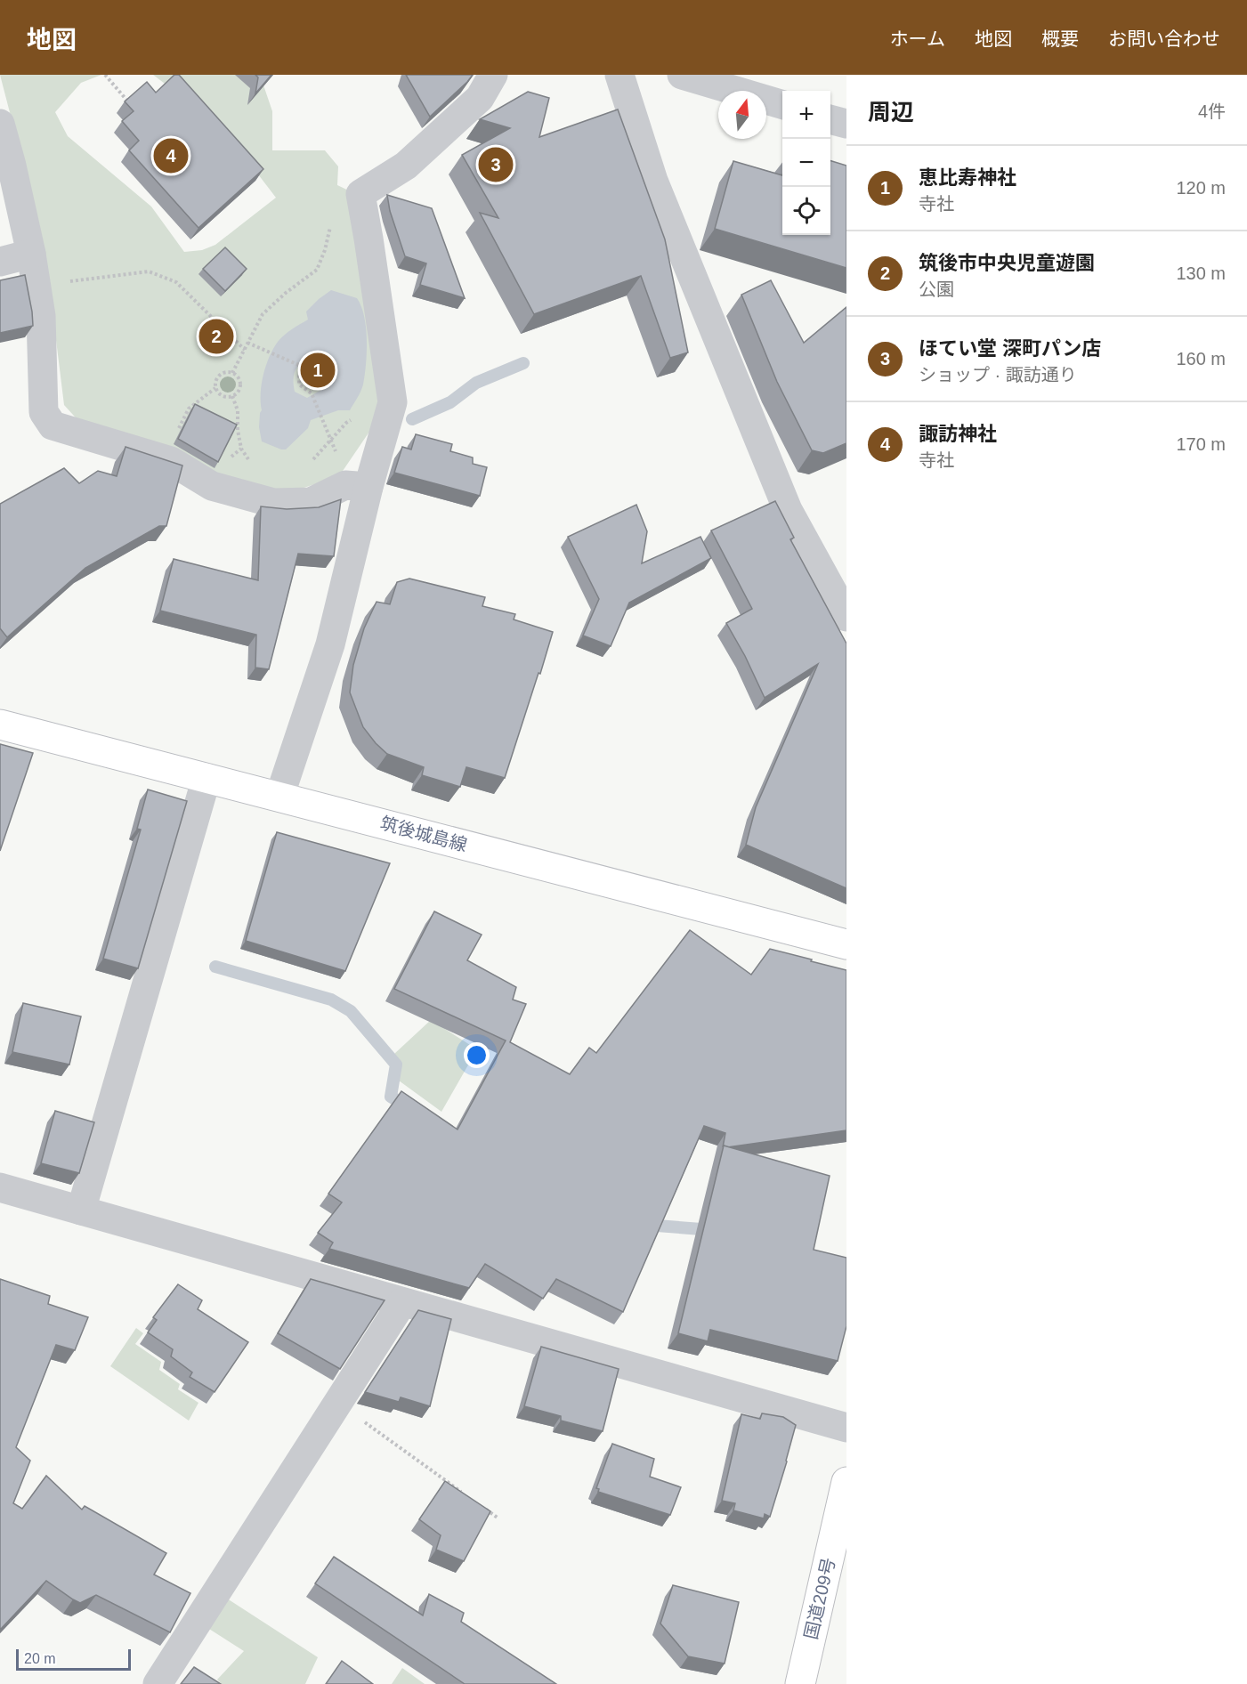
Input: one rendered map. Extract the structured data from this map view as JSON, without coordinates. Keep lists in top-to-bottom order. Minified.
{"streets":{"main road":["筑後城島線","国道209号"]},"scale_bar":"20 m","north":"top","page":{"header":"地図","nav":["ホーム","地図","概要","お問い合わせ"],"heading":["周辺","4件"],"map_buttons":["+","−"],"pins":["4","3","2","1"],"list":[{"mark":"1","name":"恵比寿神社","note":"寺社","value":"120 m"},{"mark":"2","name":"筑後市中央児童遊園","note":"公園","value":"130 m"},{"mark":"3","name":"ほてい堂 深町パン店","note":"ショップ · 諏訪通り","value":"160 m"},{"mark":"4","name":"諏訪神社","note":"寺社","value":"170 m"}],"scale":"20 m"}}
